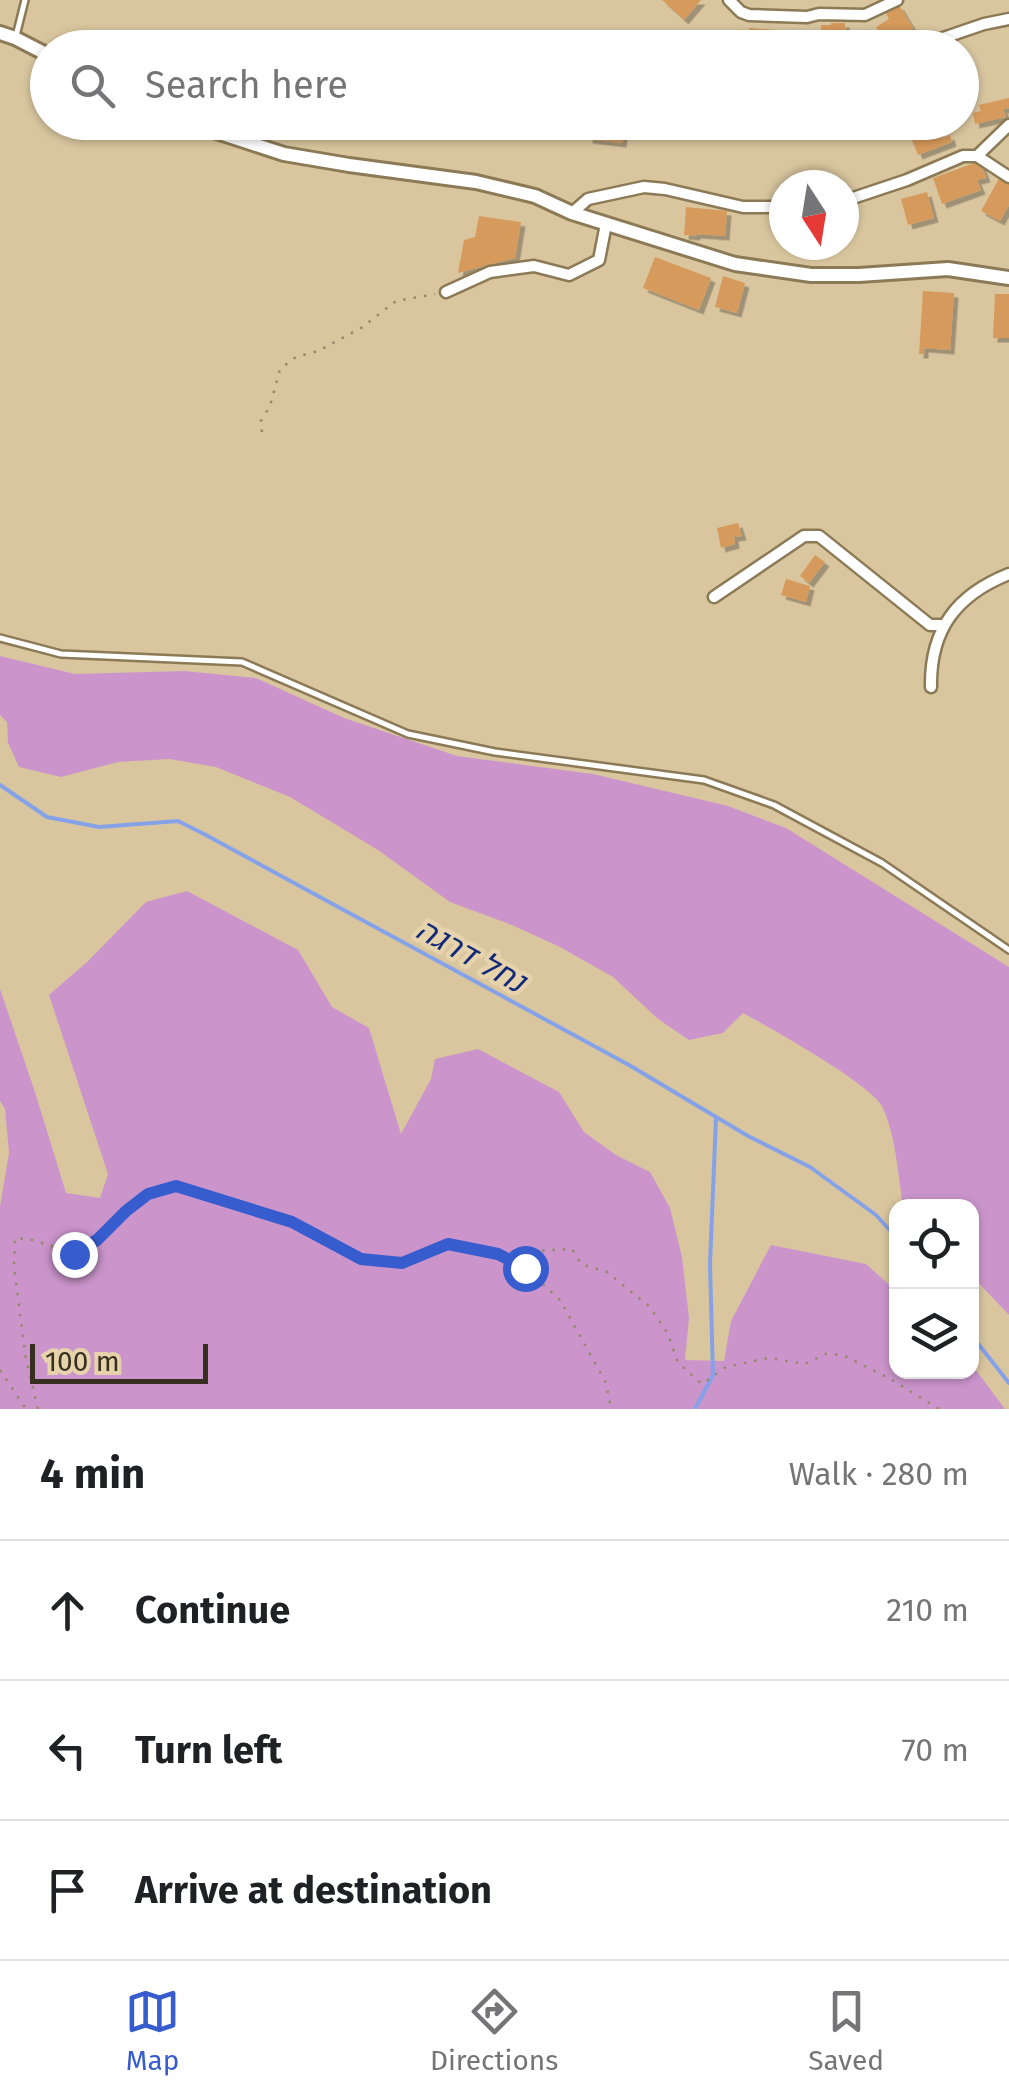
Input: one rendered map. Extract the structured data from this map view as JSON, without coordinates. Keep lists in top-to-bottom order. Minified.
{"water":["נחל דרגה"],"scale_bar":"100 m","north":"bottom","page":{"search":"Search here","scale":"100 m","heading":["4 min","Walk · 280 m"],"list":[["Continue","210 m"],["Turn left","70 m"],"Arrive at destination"],"nav":["Map","Directions","Saved"]}}
